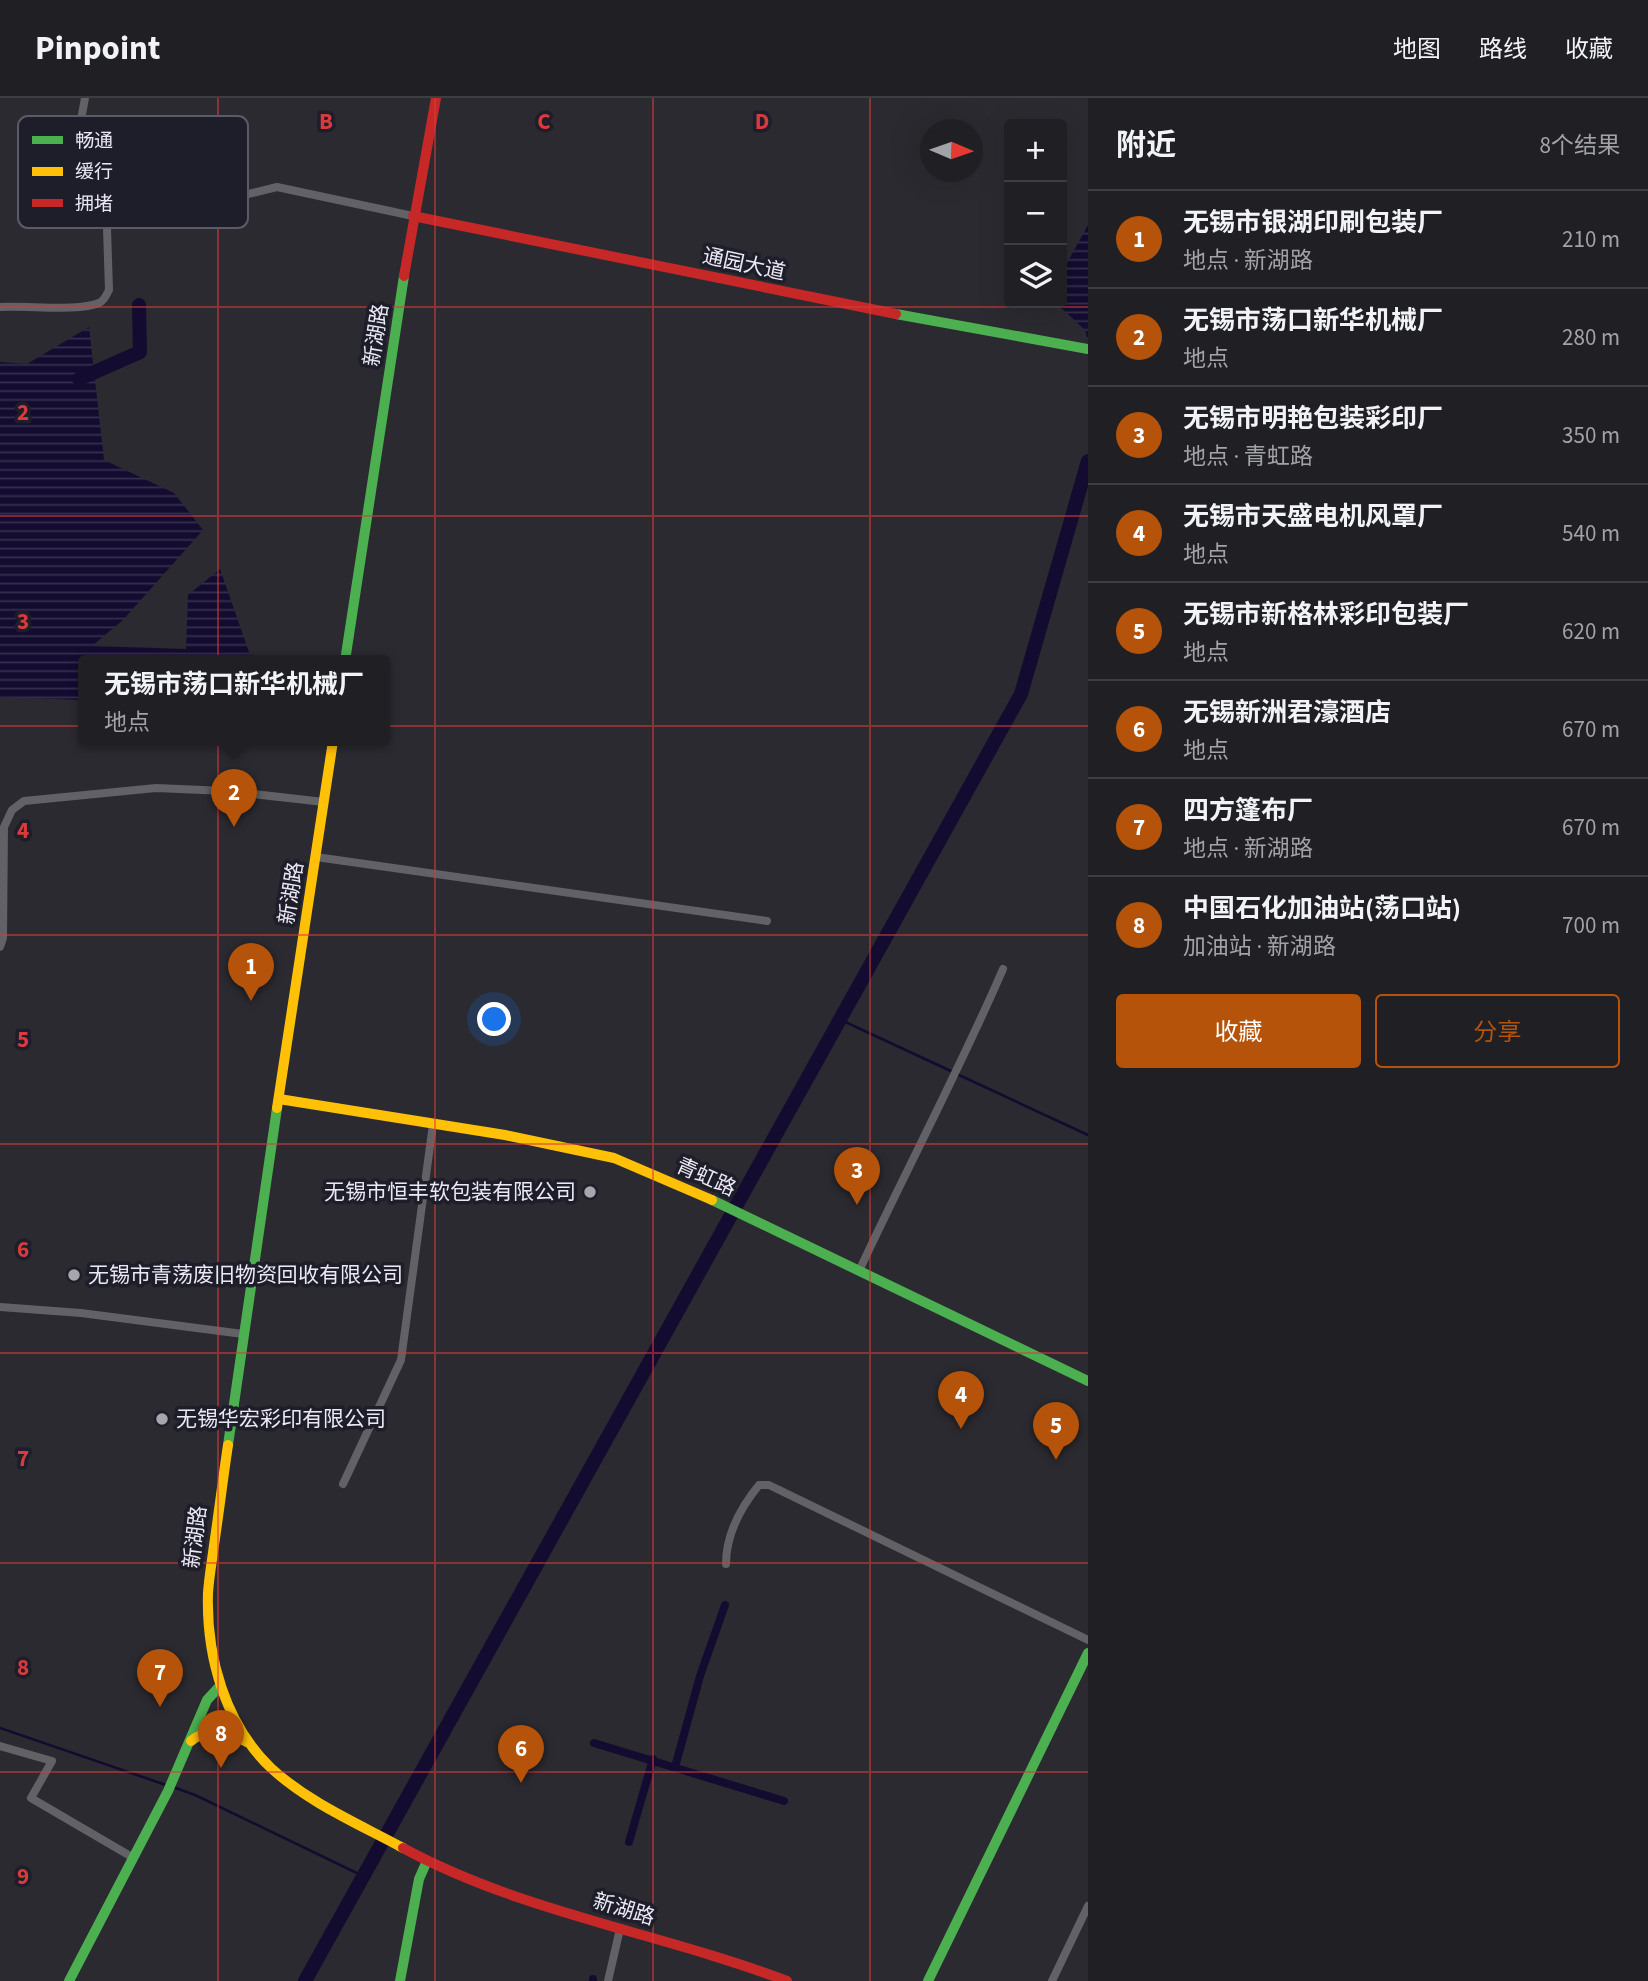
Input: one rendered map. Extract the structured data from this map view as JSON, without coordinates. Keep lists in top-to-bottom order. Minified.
{"streets":{"street":["通园大道","新湖路","青虹路"]},"crossings":[["通园大道","新湖路"],["新湖路","青虹路"]],"places":["无锡市恒丰软包装有限公司","无锡市青荡废旧物资回收有限公司","无锡华宏彩印有限公司"],"legend":["畅通","缓行","拥堵"],"north":"right","page":{"header":"Pinpoint","nav":["地图","路线","收藏"],"heading":["附近","8个结果"],"map_buttons":["+","−"],"list":[{"mark":"1","name":"无锡市银湖印刷包装厂","note":"地点 · 新湖路","value":"210 m"},{"mark":"2","name":"无锡市荡口新华机械厂","note":"地点","value":"280 m"},{"mark":"3","name":"无锡市明艳包装彩印厂","note":"地点 · 青虹路","value":"350 m"},{"mark":"4","name":"无锡市天盛电机风罩厂","note":"地点","value":"540 m"},{"mark":"5","name":"无锡市新格林彩印包装厂","note":"地点","value":"620 m"},{"mark":"6","name":"无锡新洲君濠酒店","note":"地点","value":"670 m"},{"mark":"7","name":"四方篷布厂","note":"地点 · 新湖路","value":"670 m"},{"mark":"8","name":"中国石化加油站(荡口站)","note":"加油站 · 新湖路","value":"700 m"}],"popup":["无锡市荡口新华机械厂","地点"],"pins":["2","1","3","4","5","7","8","6"],"buttons":["收藏","分享"]},"grid":{"columns":["B","C","D"],"rows":["2","3","4","5","6","7","8","9"]}}
